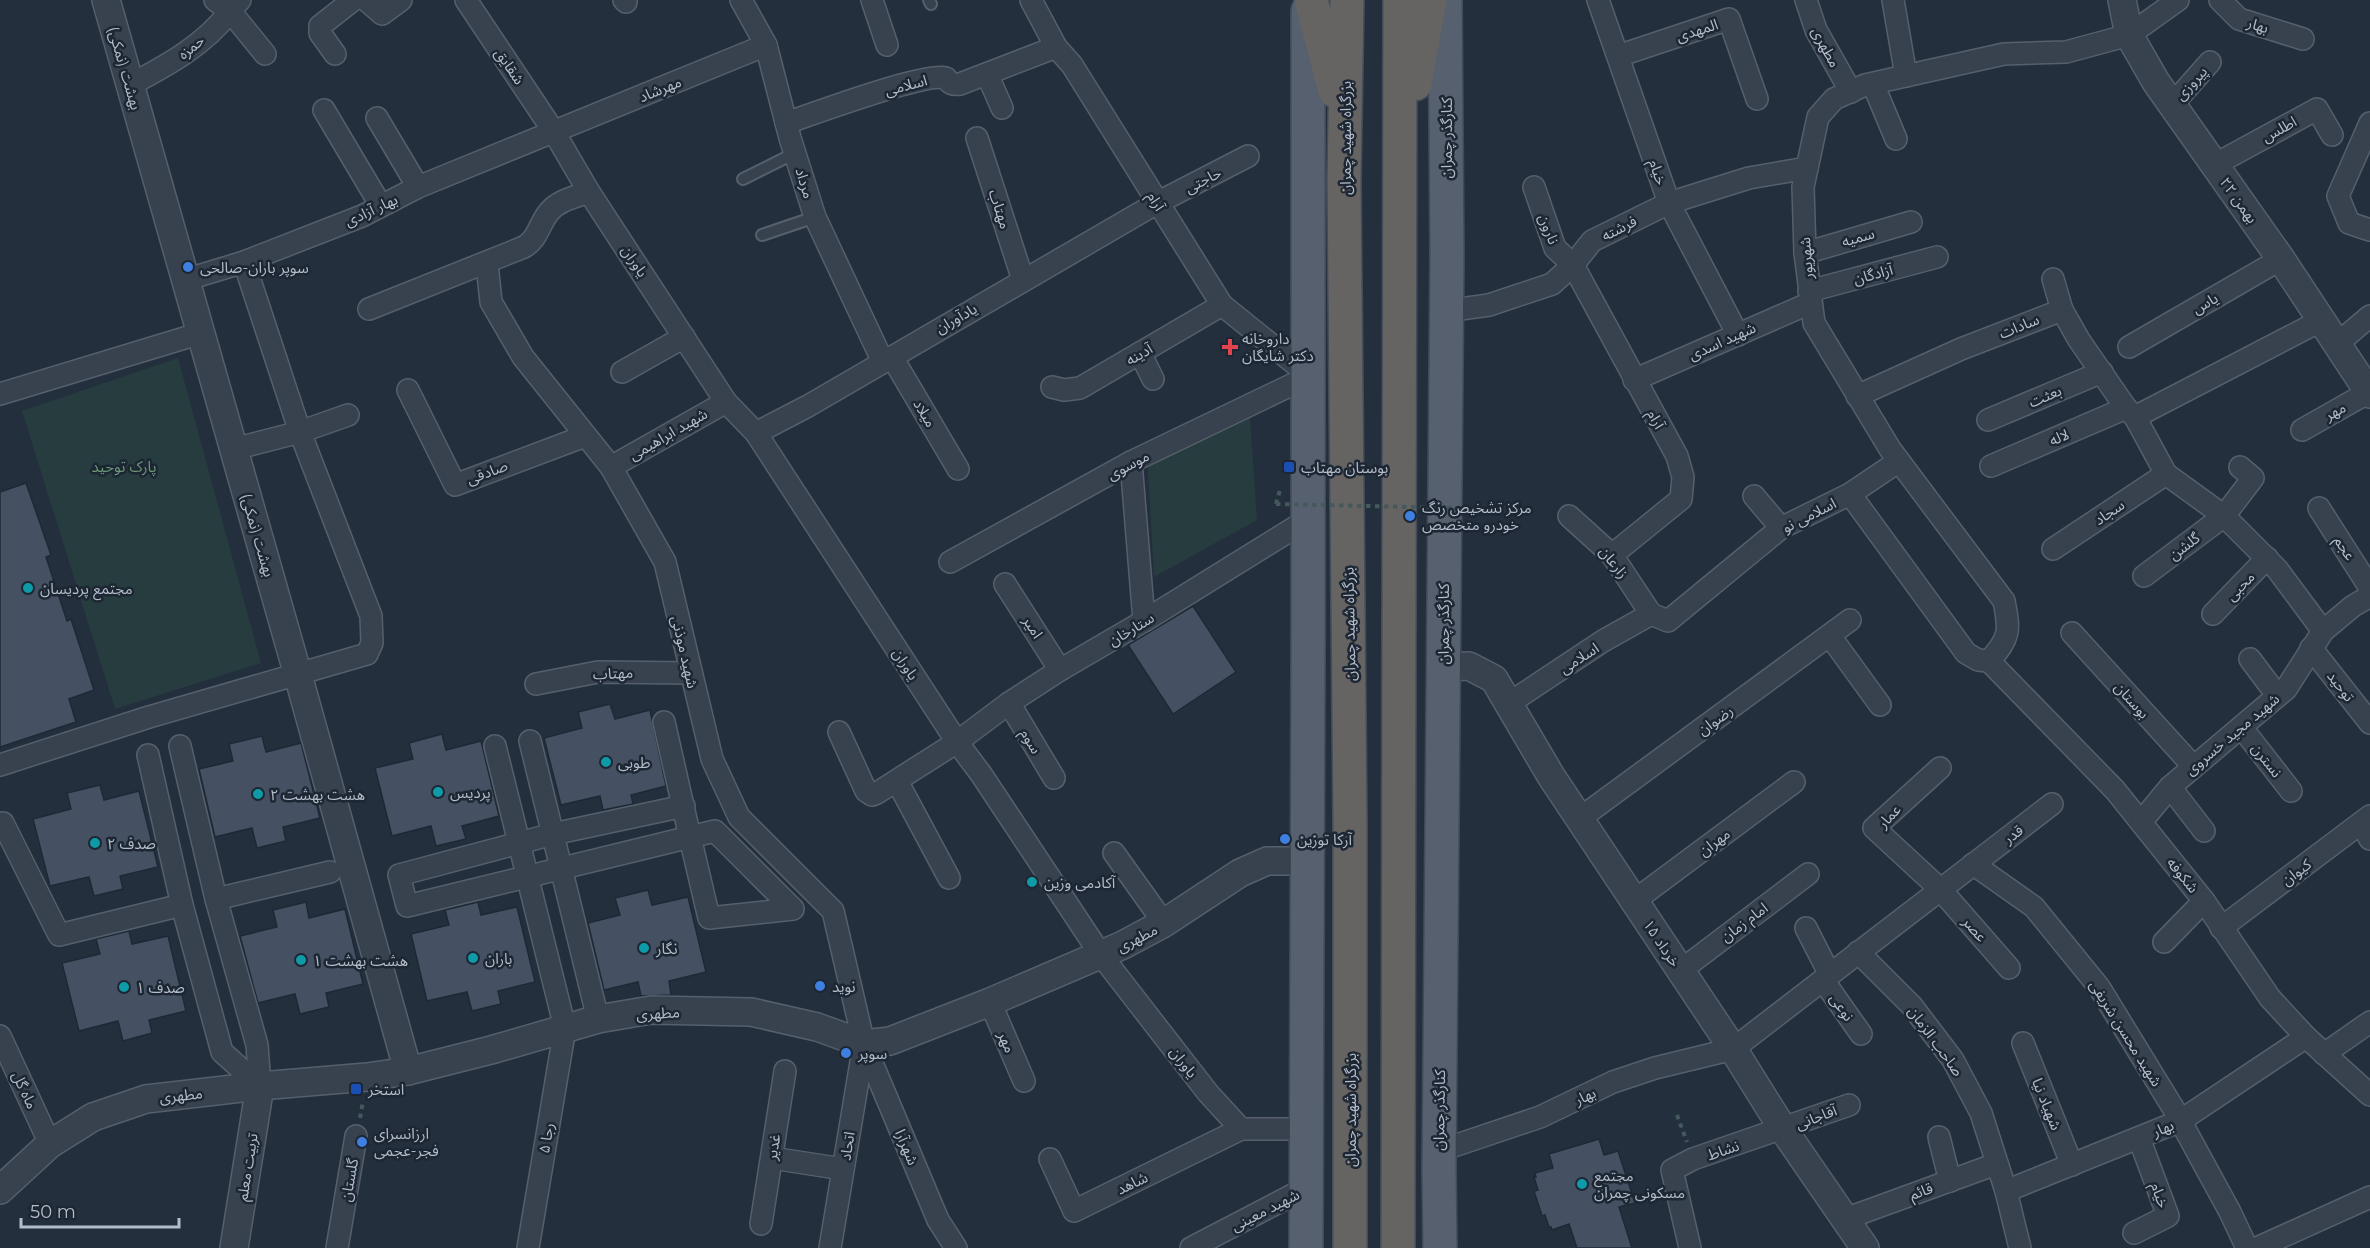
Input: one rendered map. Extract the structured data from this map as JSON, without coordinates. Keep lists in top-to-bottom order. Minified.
{"streets":{"highway":["بزرگراه شهید چمران"],"main road":["کنارگذر چمران"],"street":["بهار","المهدی","حمزه","مطهری","شقایق","بهشت (نمکی)","پیروزی","اسلامی","مهرشاد","اطلس","خیام","حاجتی","مرداد","۲۲ بهمن","آرام","مهتاب","بهار آزادی","فرشته","نارون","سمیه","شهریور","یاوران","آزادگان","یاس","یادآوران","سادات","شهید اسدی","آدینه","بعثت","مهر","میلاد","شهید ابراهیمی","لاله","موسوی","صادقی","سجاد","اسلامی نو","گلشن","عجم","زارعان","محبی","امیر","ستارخان","شهید موذنی","توحید","بوستان","رضوان","شهید مجید خسروی","سوم","نسترن","عمار","قدر","مهران","کیوان","شکوفه","امام زمان","عصر","۱۵ خرداد","نوعی","شهید محسن شریفی","صاحب الزمان","ماه گل","شهیاد نیا","آقاجانی","رجا ۵","اتحاد","غدیر","شهرآرا","نشاط","تربیت معلم","گلستان","شاهد","قائم","شهید معینی"]},"crossings":[["بهار","کنارگذر چمران"],["بهار","خیام"],["بهار","شکوفه"],["بهار","۱۵ خرداد"],["بهار","شهید محسن شریفی"],["بهار","صاحب الزمان"],["بهار","شهیاد نیا"],["المهدی","خیام"],["حمزه","بهشت (نمکی)"],["مطهری","بهشت (نمکی)"],["مطهری","شهریور"],["مطهری","یاوران"],["مطهری","مهر"],["مطهری","شهید موذنی"],["مطهری","ماه گل"],["مطهری","رجا ۵"],["مطهری","اتحاد"],["مطهری","شهرآرا"],["مطهری","تربیت معلم"],["شقایق","مهرشاد"],["شقایق","بهار آزادی"],["شقایق","یاوران"],["بهشت (نمکی)","بهار آزادی"],["پیروزی","۲۲ بهمن"],["اسلامی","مرداد"],["اسلامی","آرام"],["اسلامی","اسلامی نو"],["اسلامی","زارعان"],["اسلامی","۱۵ خرداد"],["مهرشاد","مرداد"],["مهرشاد","بهار آزادی"],["مهرشاد","یاوران"],["اطلس","۲۲ بهمن"],["کنارگذر چمران","فرشته"],["کنارگذر چمران","۱۵ خرداد"],["خیام","فرشته"],["خیام","شهید اسدی"],["حاجتی","آرام"],["حاجتی","یادآوران"],["مرداد","یادآوران"],["مرداد","میلاد"],["۲۲ بهمن","شهریور"],["۲۲ بهمن","یاس"],["۲۲ بهمن","مهر"],["آرام","فرشته"],["آرام","نارون"],["آرام","یادآوران"],["آرام","شهید اسدی"],["آرام","آدینه"],["آرام","موسوی"],["آرام","زارعان"],["مهتاب","یادآوران"],["مهتاب","شهید موذنی"],["بهار آزادی","یاوران"],["فرشته","نارون"],["فرشته","شهریور"],["سمیه","شهریور"],["شهریور","آزادگان"],["شهریور","سادات"],["شهریور","شهید اسدی"],["شهریور","اسلامی نو"],["شهریور","شکوفه"],["یاوران","یادآوران"],["یاوران","شهید ابراهیمی"],["یاوران","ستارخان"],["یاوران","شاهد"],["آزادگان","شهید اسدی"],["یادآوران","میلاد"],["شهید ابراهیمی","شهید موذنی"],["صادقی","شهید موذنی"],["اسلامی نو","زارعان"],["اسلامی نو","شکوفه"],["امیر","ستارخان"],["ستارخان","سوم"],["شهید موذنی","اتحاد"],["شهید موذنی","شهرآرا"],["توحید","شهید مجید خسروی"],["بوستان","شهید مجید خسروی"],["رضوان","۱۵ خرداد"],["شهید مجید خسروی","نسترن"],["شهید مجید خسروی","شکوفه"],["عمار","عصر"],["قدر","شهید محسن شریفی"],["مهران","۱۵ خرداد"],["کیوان","شکوفه"],["امام زمان","۱۵ خرداد"],["۱۵ خرداد","آقاجانی"],["۱۵ خرداد","نشاط"],["۱۵ خرداد","قائم"],["صاحب الزمان","قائم"],["آقاجانی","نشاط"],["اتحاد","شهرآرا"]],"parks":["پارک توحید"],"places":{"other":["سوپر باران-صالحی","مرکز تشخیص رنگ خودرو متخصص","مجتمع پردیسان","طوبی","پردیس","هشت بهشت ۲","آرکا توزین","صدف ۲","آکادمی وزین","نگار","باران","هشت بهشت ۱","نوید","صدف ۱","سوپر","ارزانسرای فجر-عجمی","مجتمع مسکونی چمران"],"health":["داروخانه دکتر شایگان"],"transit":["بوستان مهتاب","استخر"]},"scale_bar":"50 m"}
